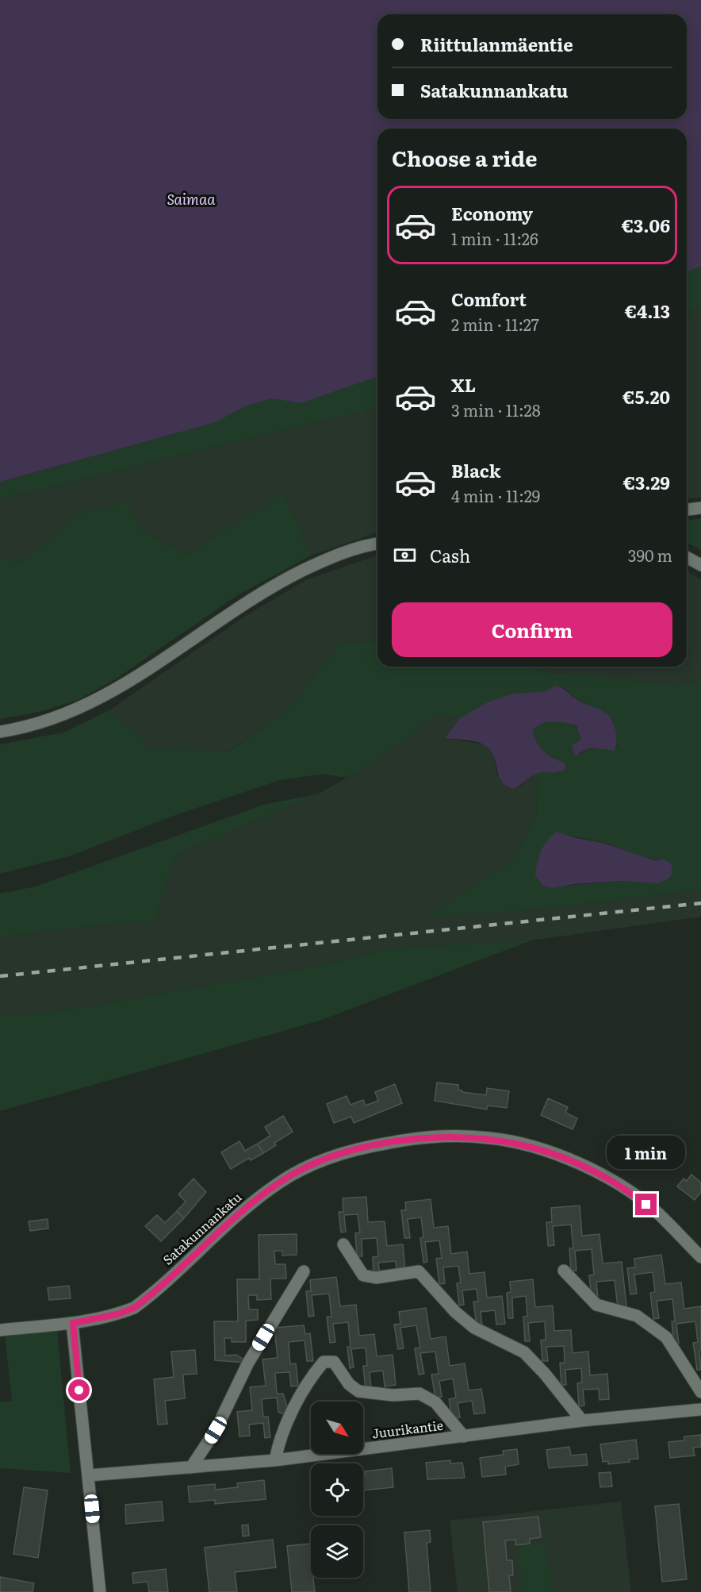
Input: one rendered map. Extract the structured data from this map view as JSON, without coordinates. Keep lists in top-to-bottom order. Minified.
{"streets":{"street":["Satakunnankatu","Juurikantie"]},"water":["Saimaa"],"north":"bottom right","page":{"banner":["Riittulanmäentie","Satakunnankatu"],"heading":"Choose a ride","list":[{"name":"Economy","note":"1 min · 11:26","value":"€3.06"},{"name":"Comfort","note":"2 min · 11:27","value":"€4.13"},{"name":"XL","note":"3 min · 11:28","value":"€5.20"},{"name":"Black","note":"4 min · 11:29","value":"€3.29"}],"pay":["Cash","390 m"],"buttons":"Confirm","bubble":"1 min"}}
